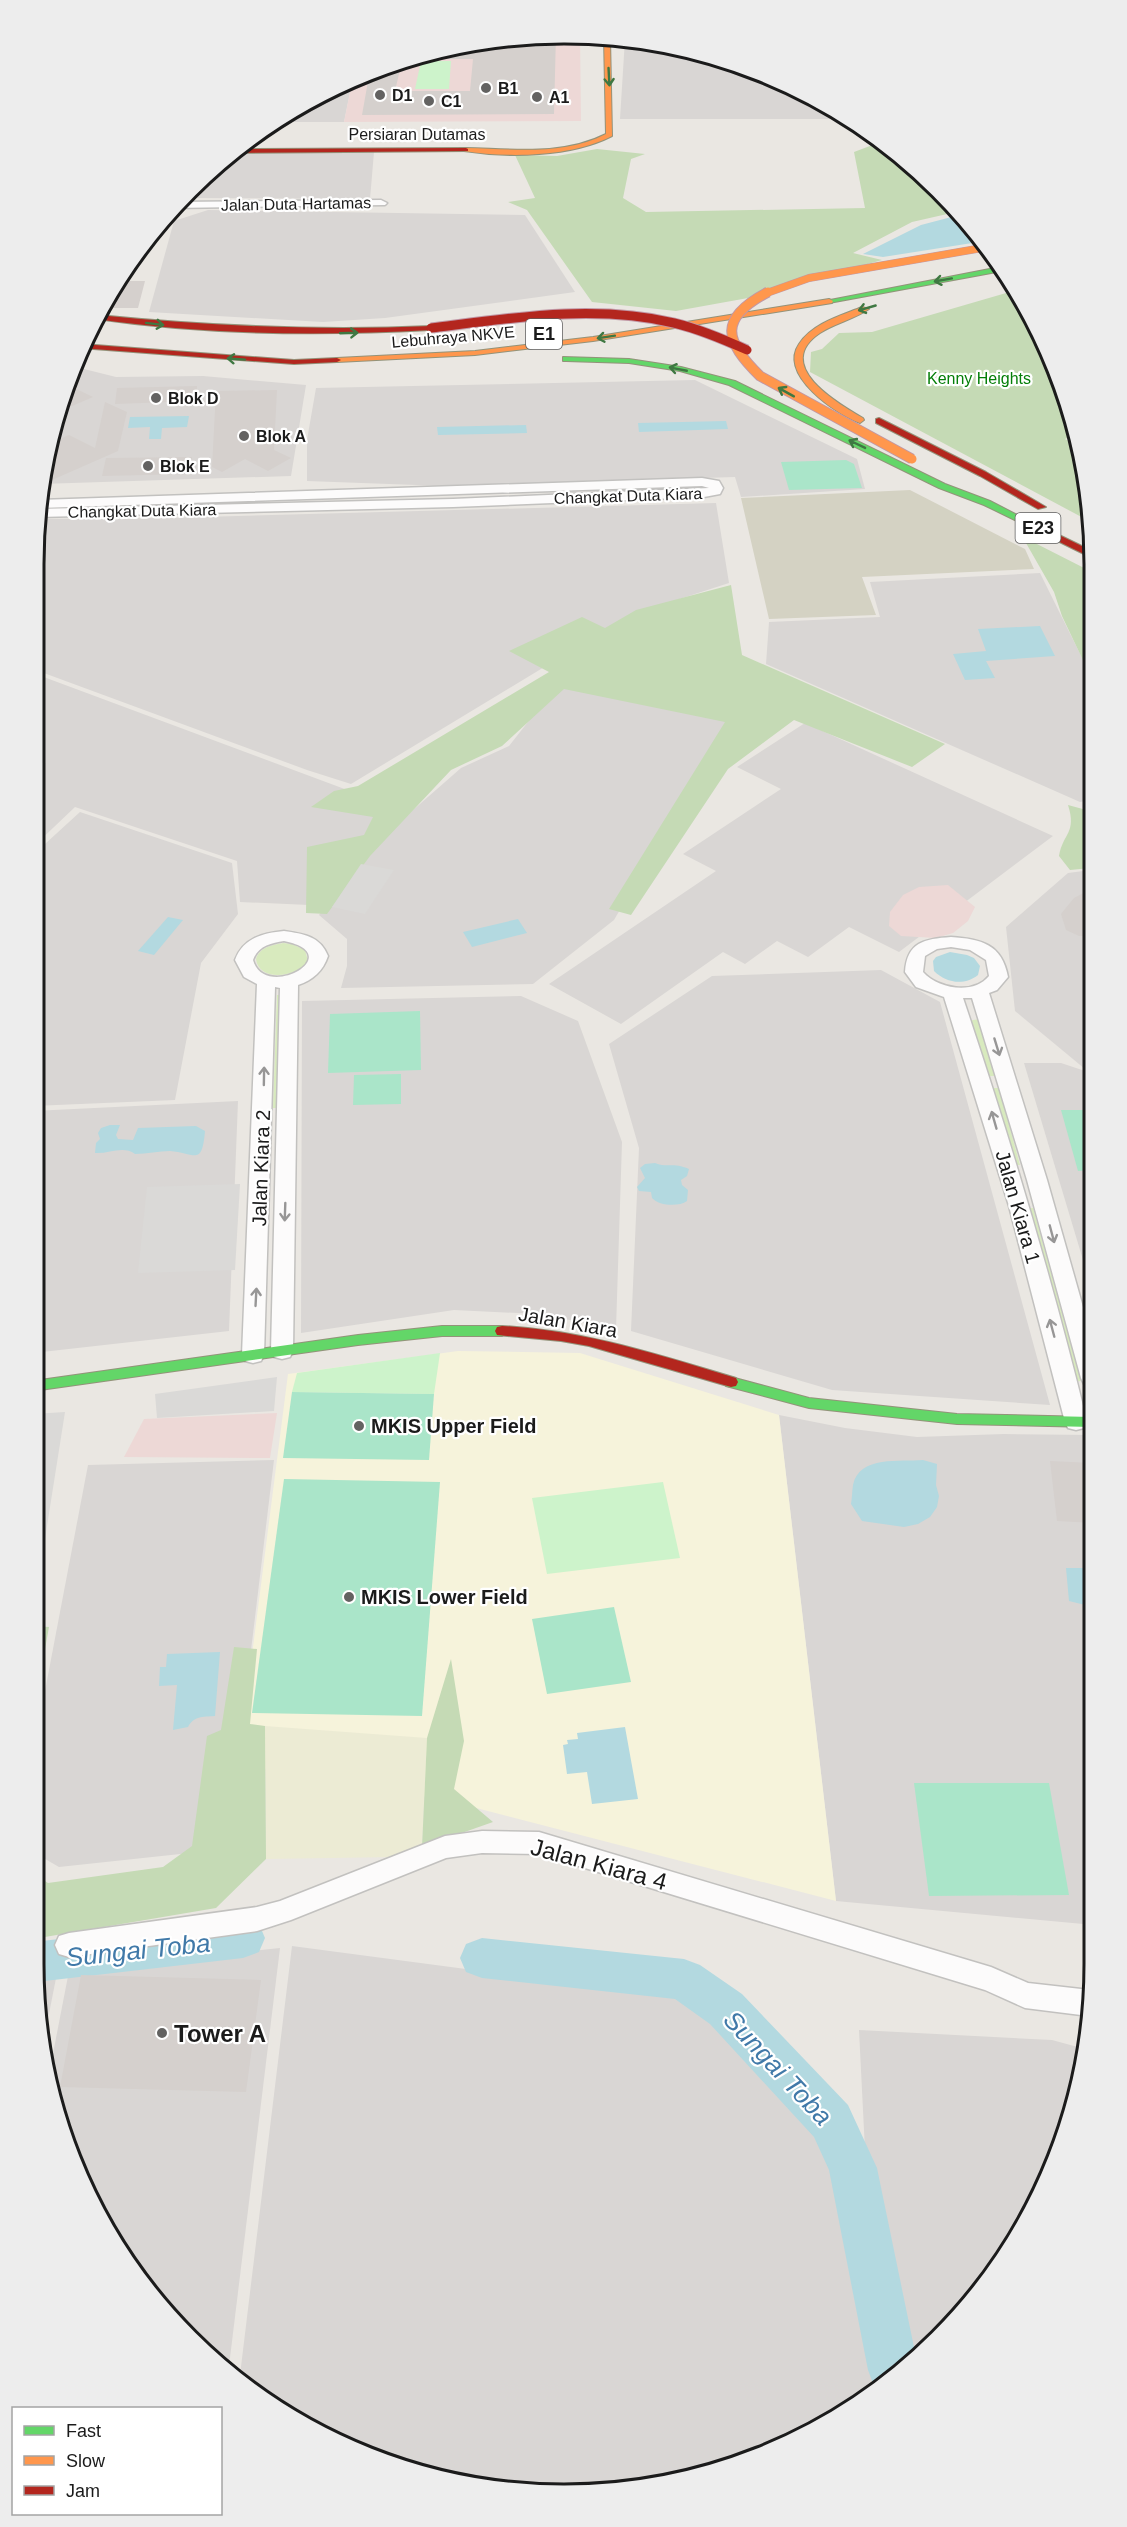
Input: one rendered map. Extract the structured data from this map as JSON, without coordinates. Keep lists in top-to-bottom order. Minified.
{"streets":{"main road":["Persiaran Dutamas","E1","Lebuhraya NKVE","E23","Jalan Kiara"],"street":["Jalan Duta Hartamas","Changkat Duta Kiara","Jalan Kiara 2","Jalan Kiara 1","Jalan Kiara 4"]},"crossings":[["Jalan Kiara 2","Jalan Kiara"],["Jalan Kiara 1","Jalan Kiara"]],"water":["Sungai Toba"],"parks":["Kenny Heights"],"places":["B1","D1","A1","C1","Blok D","Blok A","Blok E","MKIS Upper Field","MKIS Lower Field","Tower A"],"legend":["Fast","Slow","Jam"]}
